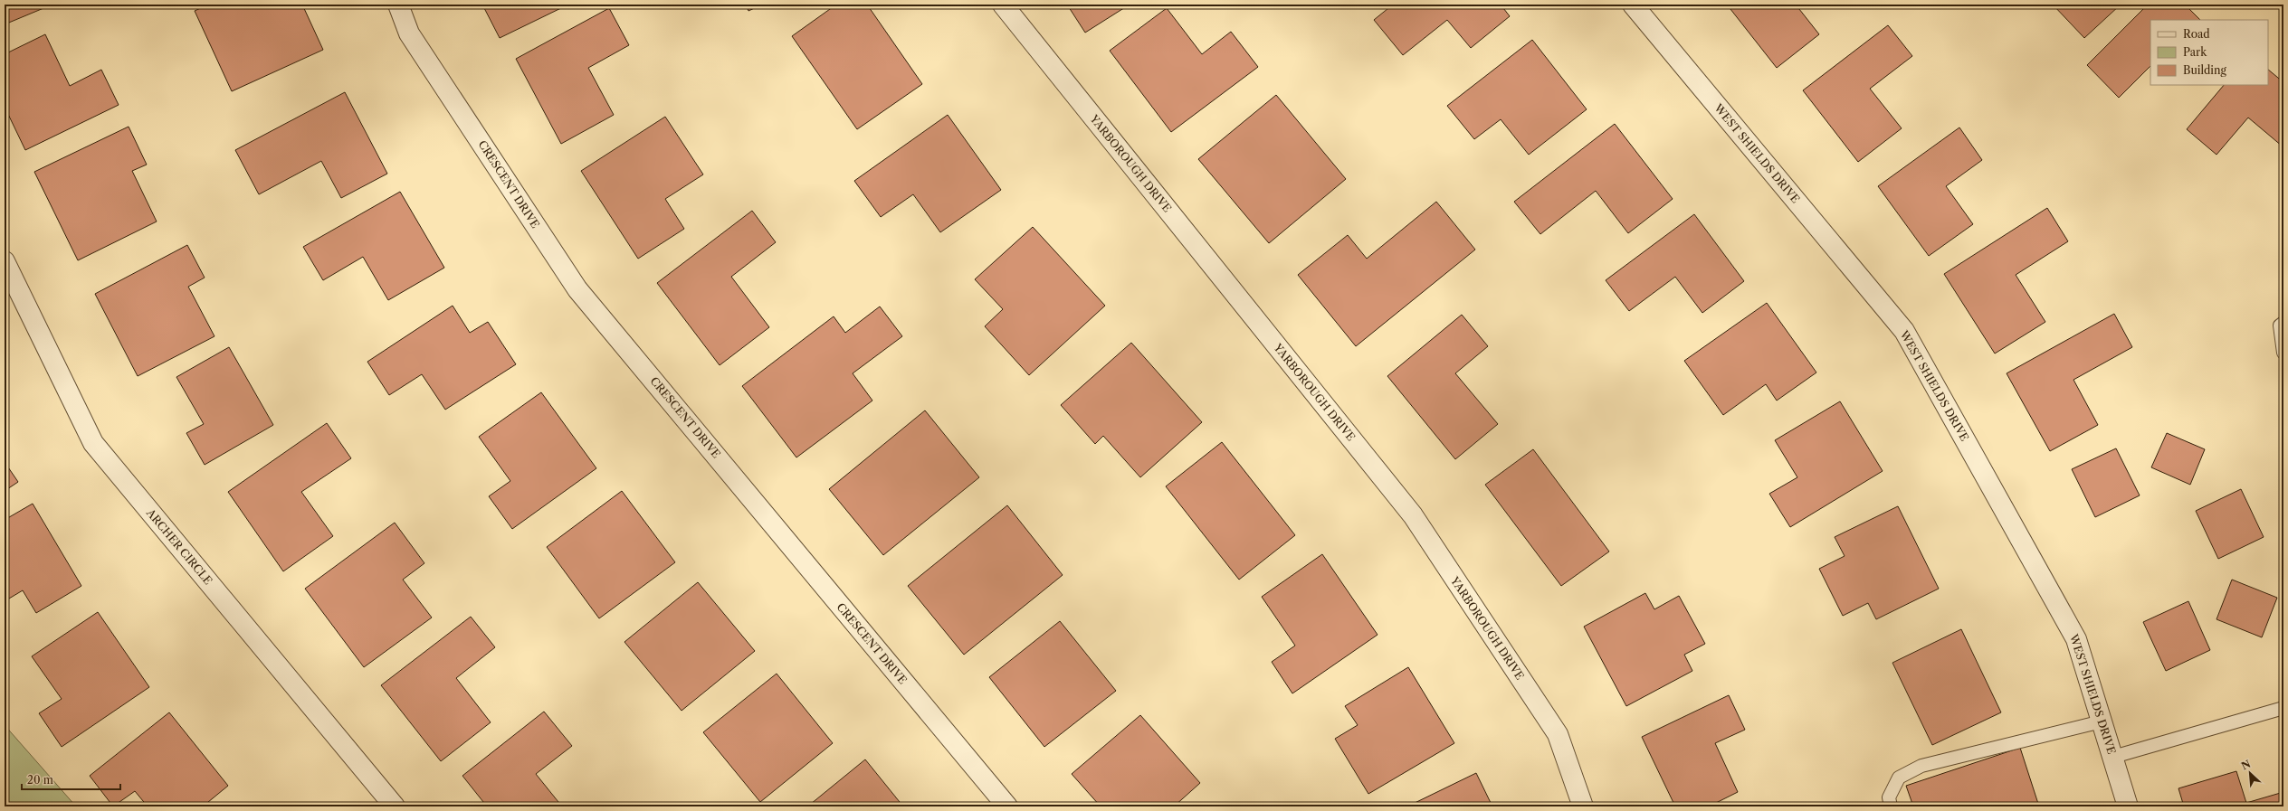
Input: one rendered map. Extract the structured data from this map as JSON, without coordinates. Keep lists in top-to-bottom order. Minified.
{"streets":{"street":["WEST SHIELDS DRIVE","YARBOROUGH DRIVE","CRESCENT DRIVE","ARCHER CIRCLE"]},"legend":["Road","Park","Building"],"scale_bar":"20 m","north":"top left"}
